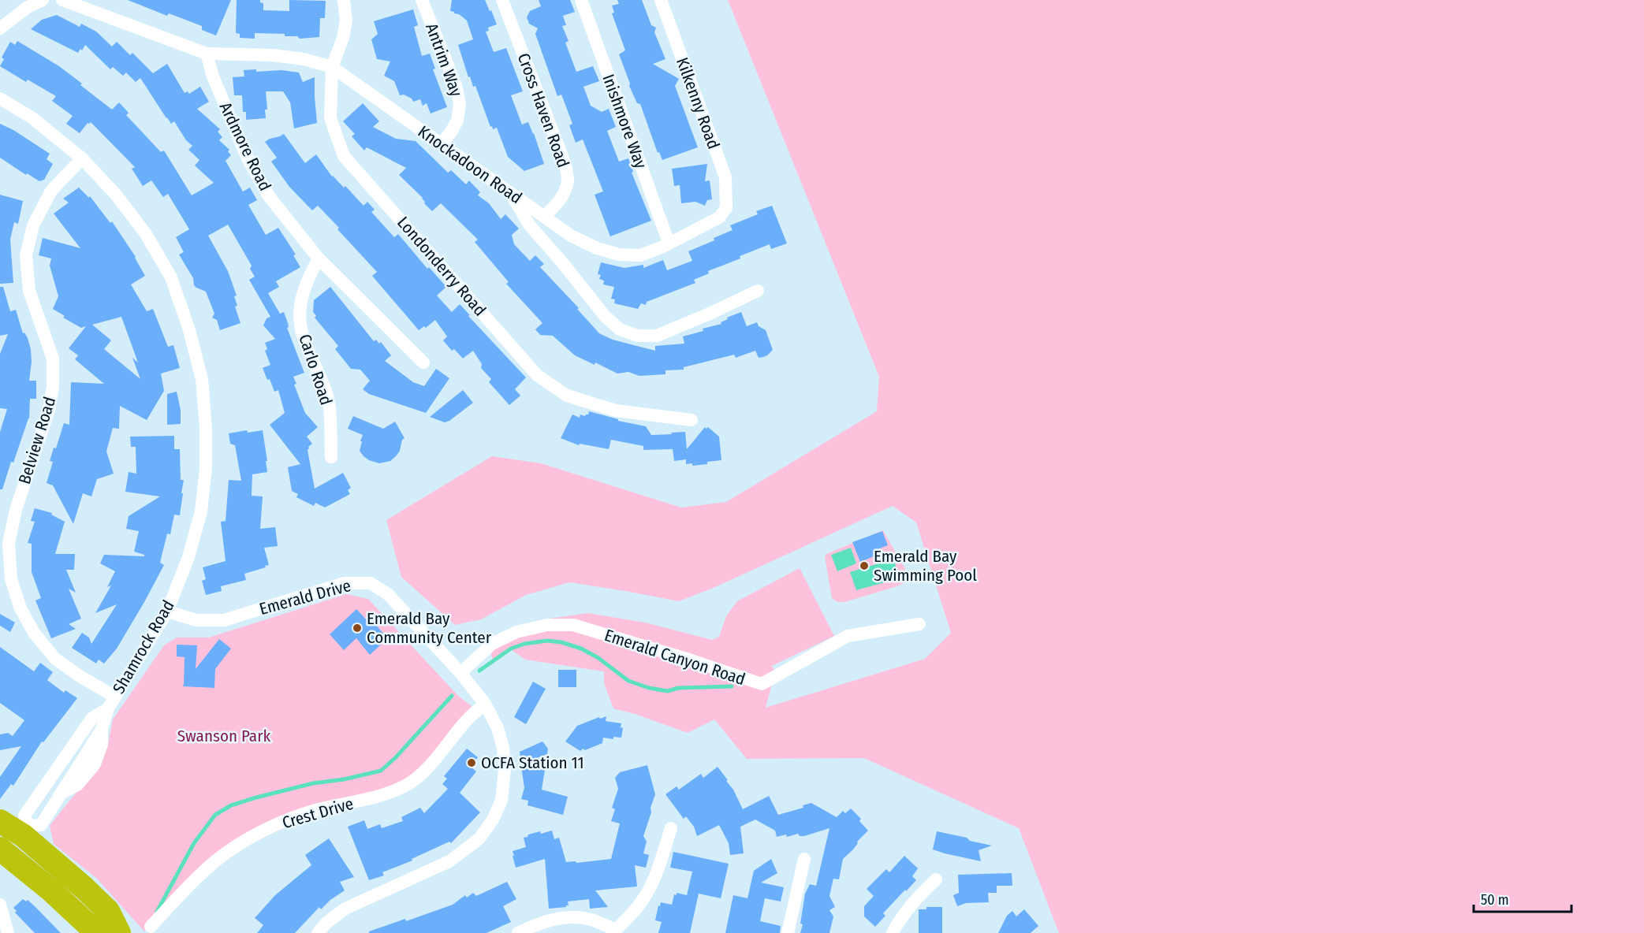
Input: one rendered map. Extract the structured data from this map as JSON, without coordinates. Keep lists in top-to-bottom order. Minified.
{"streets":{"street":["Antrim Way","Kilkenny Road","Cross Haven Road","Inishmore Way","Ardmore Road","Knockadoon Road","Londonderry Road","Carlo Road","Belview Road","Emerald Drive","Shamrock Road","Emerald Canyon Road","Crest Drive"]},"crossings":[["Antrim Way","Knockadoon Road"],["Kilkenny Road","Knockadoon Road"],["Cross Haven Road","Knockadoon Road"],["Inishmore Way","Knockadoon Road"],["Ardmore Road","Knockadoon Road"],["Ardmore Road","Carlo Road"],["Knockadoon Road","Londonderry Road"],["Belview Road","Shamrock Road"],["Emerald Drive","Shamrock Road"],["Emerald Drive","Emerald Canyon Road"],["Emerald Drive","Crest Drive"]],"parks":["Swanson Park"],"places":["Emerald Bay Swimming Pool","Emerald Bay Community Center","OCFA Station 11"],"scale_bar":"50 m"}
